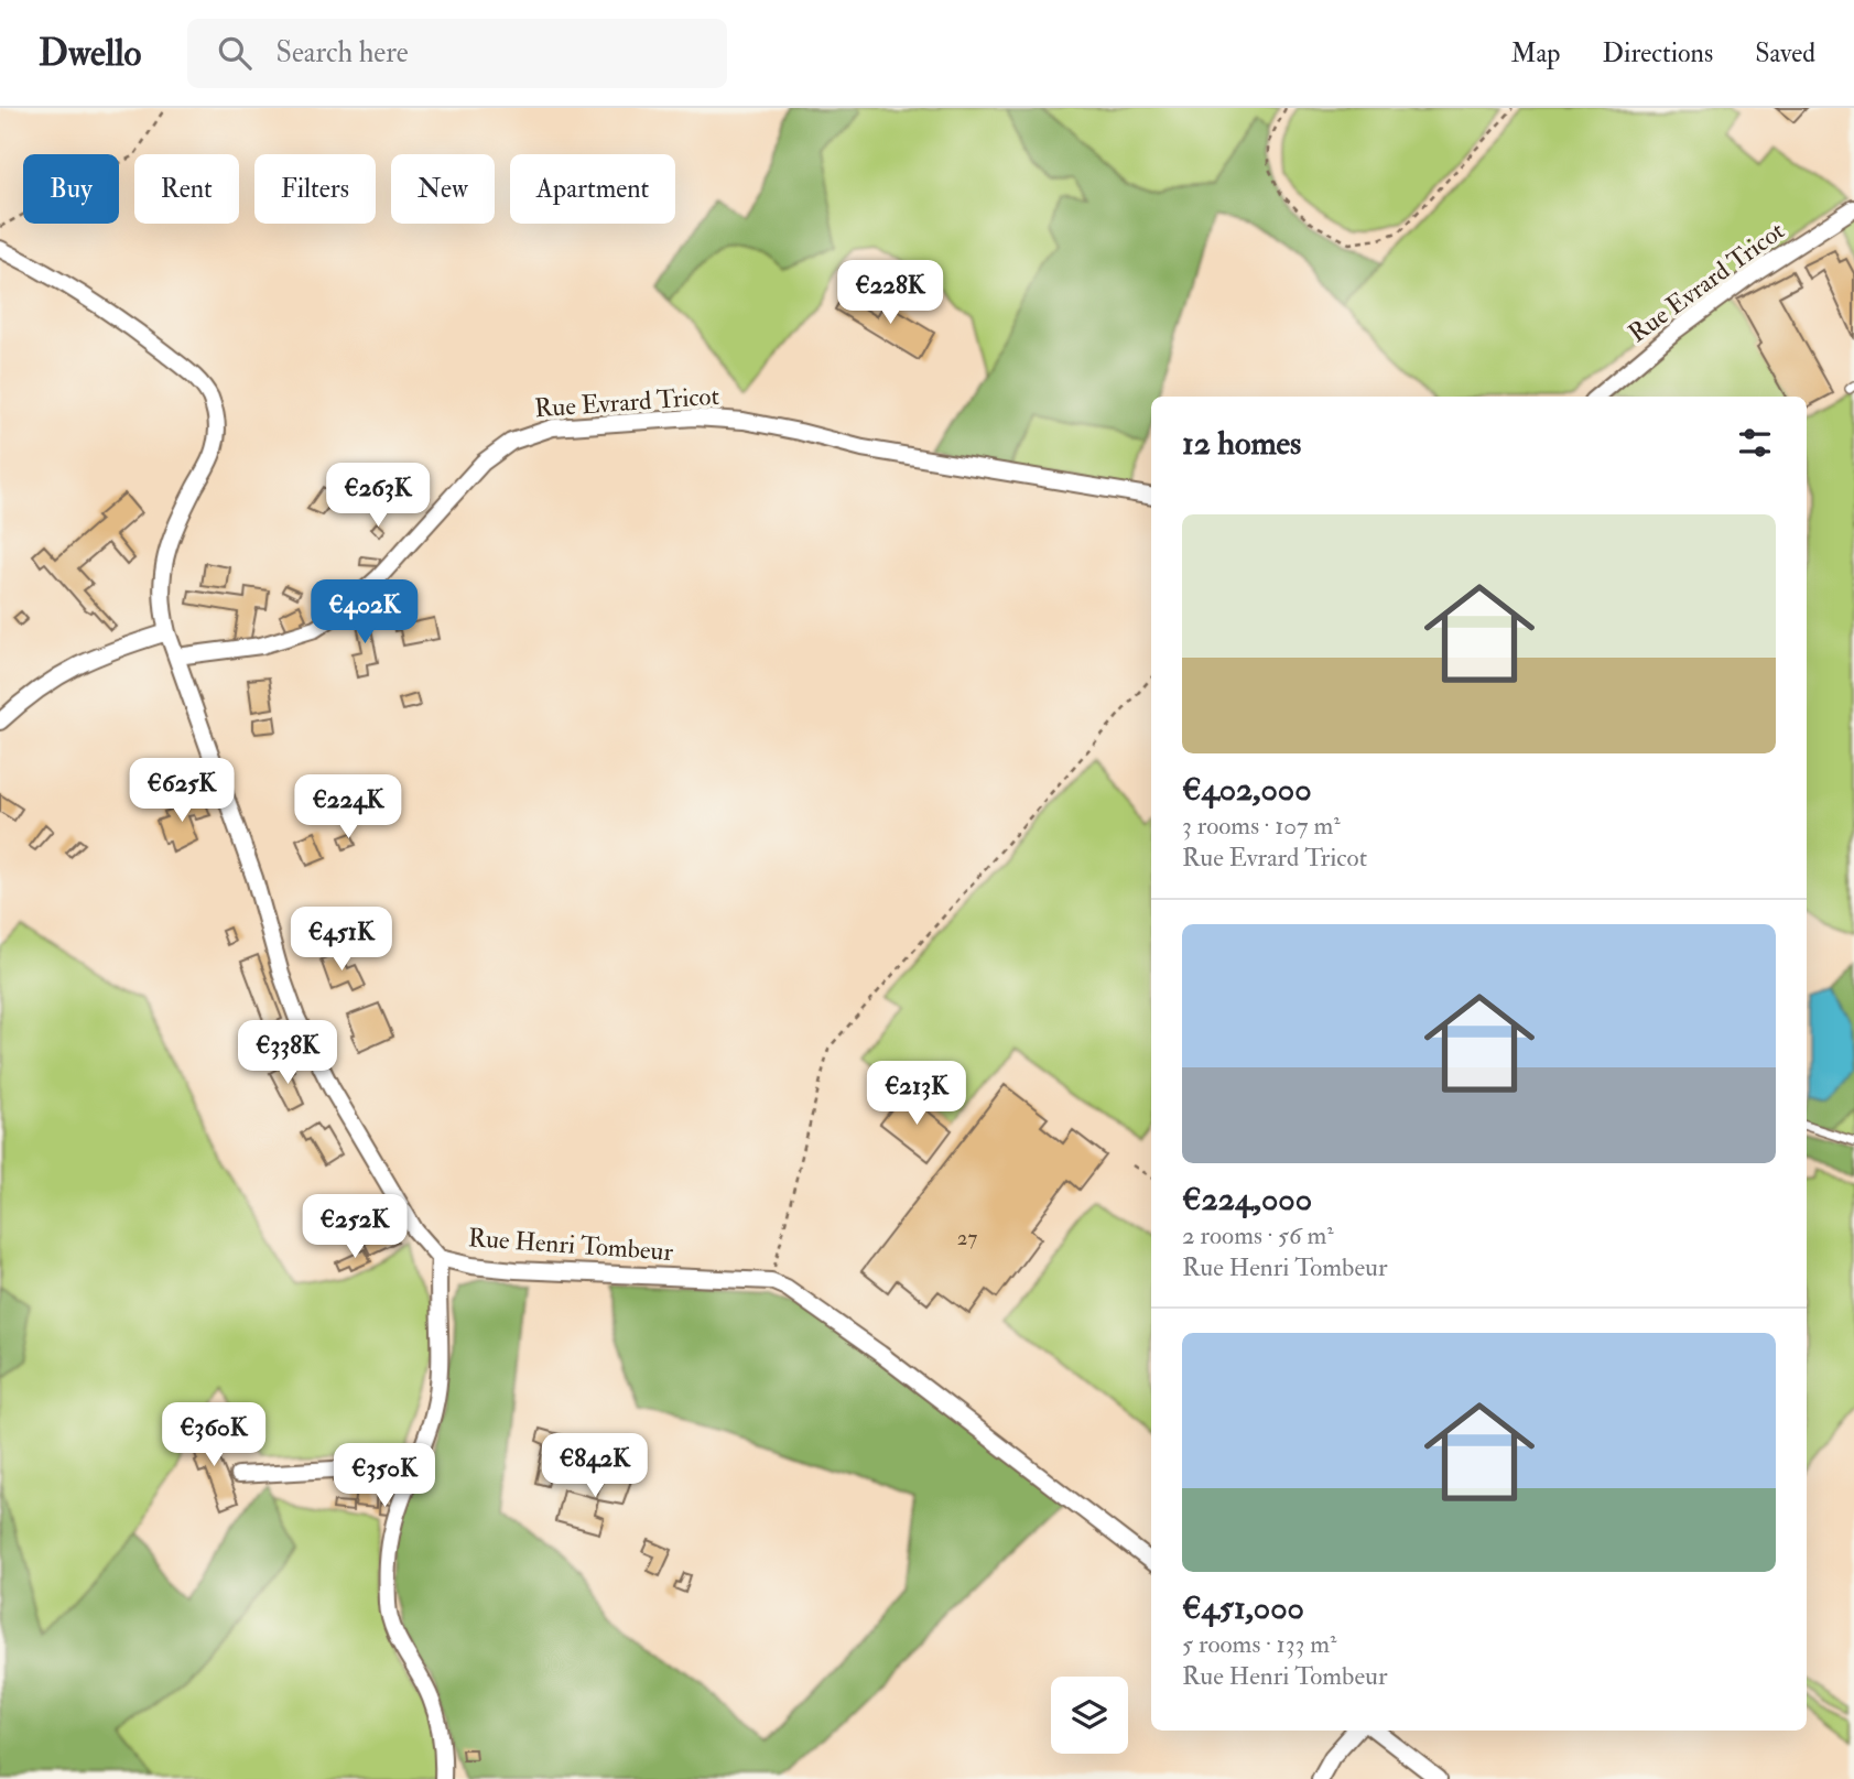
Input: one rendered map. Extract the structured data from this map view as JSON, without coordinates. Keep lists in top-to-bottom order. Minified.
{"streets":{"street":["Rue Evrard Tricot","Rue Henri Tombeur"]},"crossings":[["Rue Evrard Tricot","Rue Henri Tombeur"]],"house_numbers":["27"],"page":{"header":"Dwello","search":"Search here","nav":["Map","Directions","Saved"],"chip":["Buy","Rent","Filters","New","Apartment"],"price":["€228K","€263K","€402K","€625K","€224K","€451K","€338K","€213K","€252K","€360K","€842K","€350K"],"heading":"12 homes","list":[{"name":"€402,000","note":"3 rooms · 107 m² · Rue Evrard Tricot"},{"name":"€224,000","note":"2 rooms · 56 m² · Rue Henri Tombeur"},{"name":"€451,000","note":"5 rooms · 133 m² · Rue Henri Tombeur"}]}}
